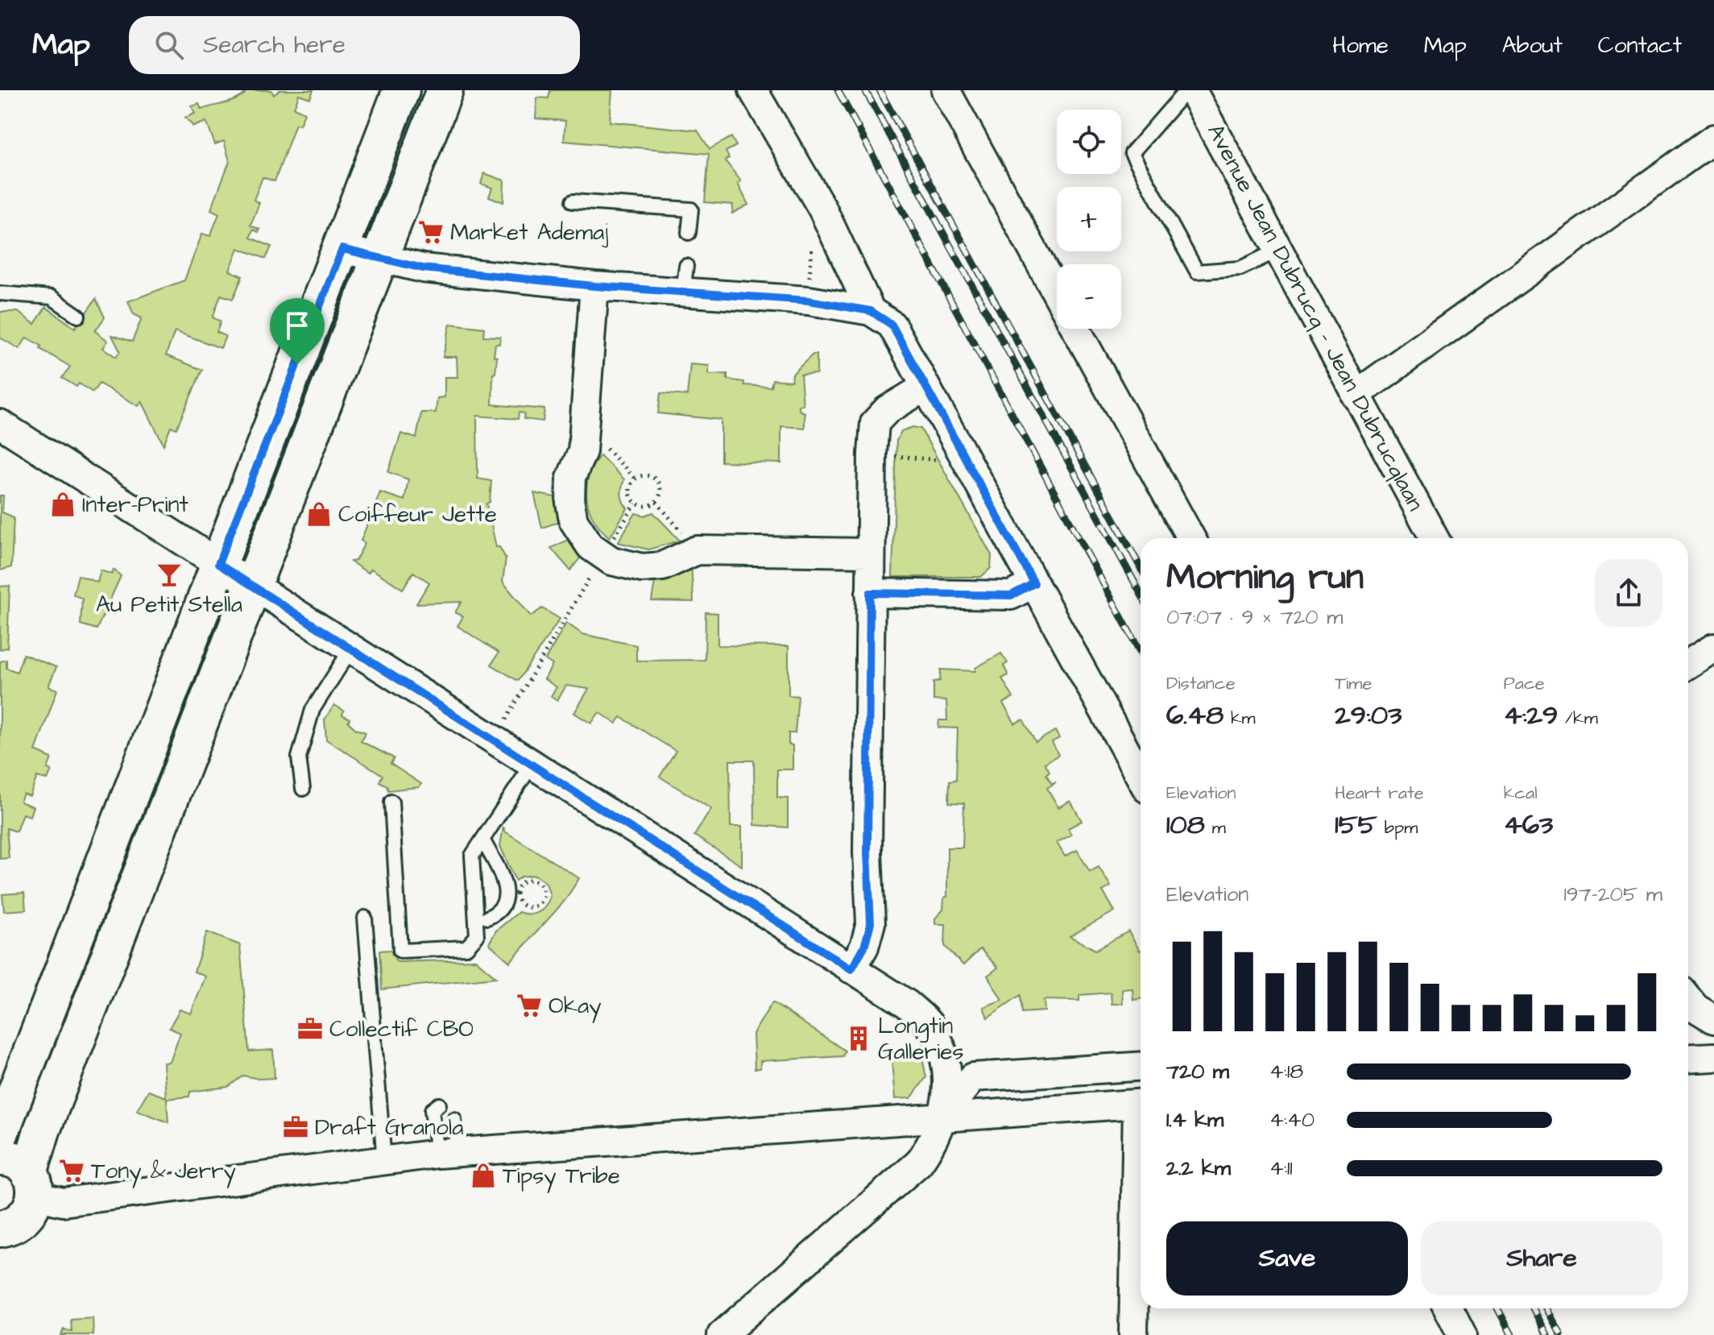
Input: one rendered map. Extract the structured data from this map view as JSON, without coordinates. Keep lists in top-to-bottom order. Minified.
{"streets":{"street":["Avenue Jean Dubrucq - Jean Dubrucqlaan"]},"places":{"supermarket":["Market Ademaj","Okay","Tony & Jerry"],"shop":["Inter-Print","Coiffeur Jette","Tipsy Tribe"],"bar":["Au Petit Stella"],"office":["Collectif CBO","Draft Granola"],"building":["Longtin Galleries"]},"page":{"header":"Map","search":"Search here","nav":["Home","Map","About","Contact"],"map_buttons":["+","−"],"heading":["Morning run","07:07 · 9 × 720 m"],"stats":[["Distance","6.48 km"],["Time","29:03"],["Pace","4:29 /km"],["Elevation","108 m"],["Heart rate","155 bpm"],["kcal","463"]],"chart":["Elevation","197–205 m"],"list":[{"name":"720 m","note":"4:18"},{"name":"1.4 km","note":"4:40"},{"name":"2.2 km","note":"4:11"}],"buttons":["Save","Share"]}}
